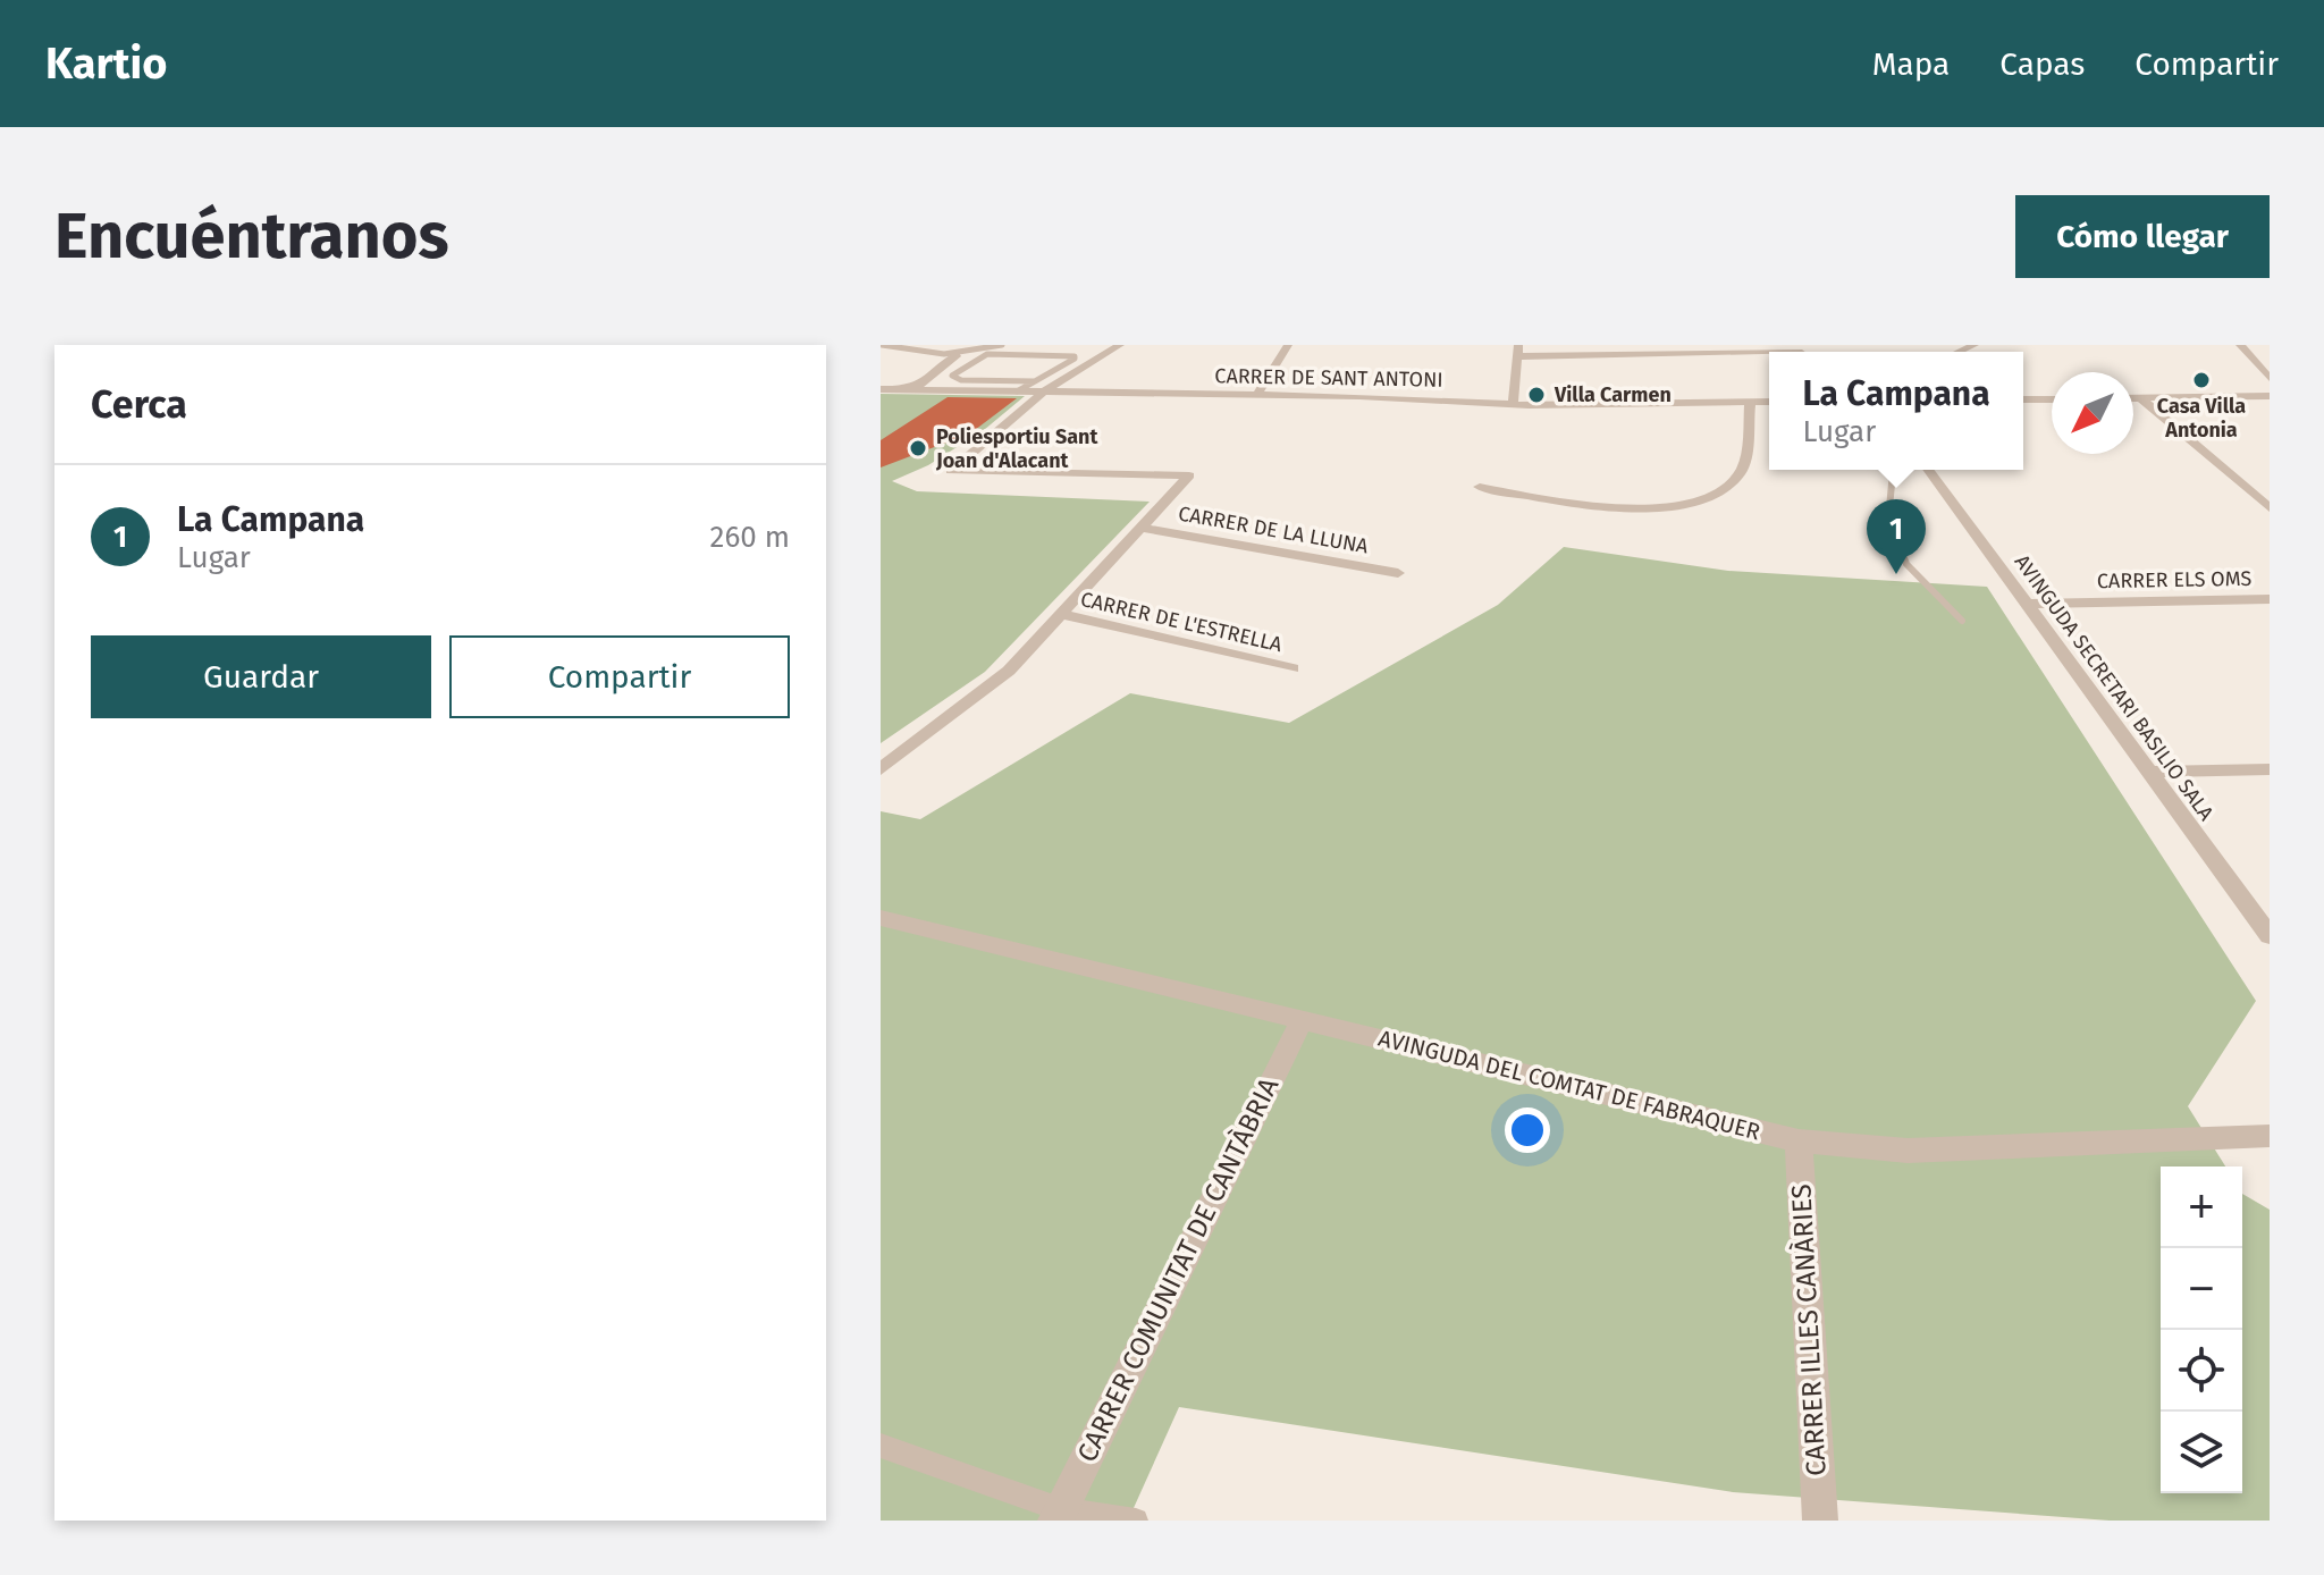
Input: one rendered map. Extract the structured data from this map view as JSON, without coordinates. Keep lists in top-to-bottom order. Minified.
{"streets":{"street":["CARRER DE SANT ANTONI","CARRER DE LA LLUNA","CARRER ELS OMS","CARRER DE L'ESTRELLA","AVINGUDA SECRETARI BASILIO SALA","AVINGUDA DEL COMTAT DE FABRAQUER","CARRER COMUNITAT DE CANTÀBRIA","CARRER ILLES CANÀRIES"]},"crossings":[["CARRER DE SANT ANTONI","CARRER DE L'ESTRELLA"],["CARRER DE LA LLUNA","CARRER DE L'ESTRELLA"],["CARRER ELS OMS","AVINGUDA SECRETARI BASILIO SALA"],["AVINGUDA DEL COMTAT DE FABRAQUER","CARRER COMUNITAT DE CANTÀBRIA"],["AVINGUDA DEL COMTAT DE FABRAQUER","CARRER ILLES CANÀRIES"]],"places":["Casa Villa Antonia","Villa Carmen","Poliesportiu Sant Joan d'Alacant"],"north":"bottom left","page":{"header":"Kartio","nav":["Mapa","Capas","Compartir"],"buttons":["Cómo llegar",["Guardar","Compartir"]],"title":"Encuéntranos","heading":"Cerca","popup":["La Campana","Lugar"],"list":[{"mark":"1","name":"La Campana","note":"Lugar","value":"260 m"}],"pins":"1","map_buttons":["+","−"]}}
